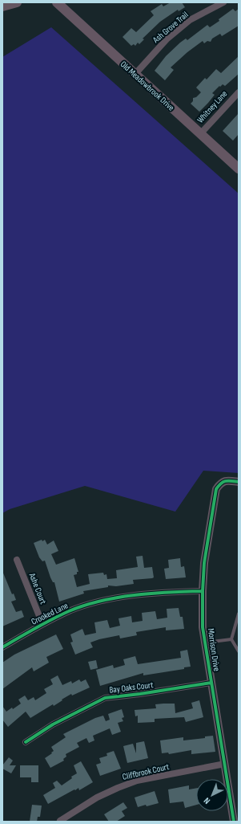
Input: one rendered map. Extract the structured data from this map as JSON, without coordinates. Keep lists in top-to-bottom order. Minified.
{"streets":{"main road":["Old Meadowbrook Drive"],"street":["Ash Grove Trail","Whitney Lane","Ashe Court","Crooked Lane","Morrison Drive","Bay Oaks Court","Cliffbrook Court"]},"crossings":[["Ash Grove Trail","Old Meadowbrook Drive"],["Old Meadowbrook Drive","Whitney Lane"],["Ashe Court","Crooked Lane"],["Crooked Lane","Morrison Drive"],["Morrison Drive","Bay Oaks Court"],["Morrison Drive","Cliffbrook Court"]],"north":"bottom left"}
